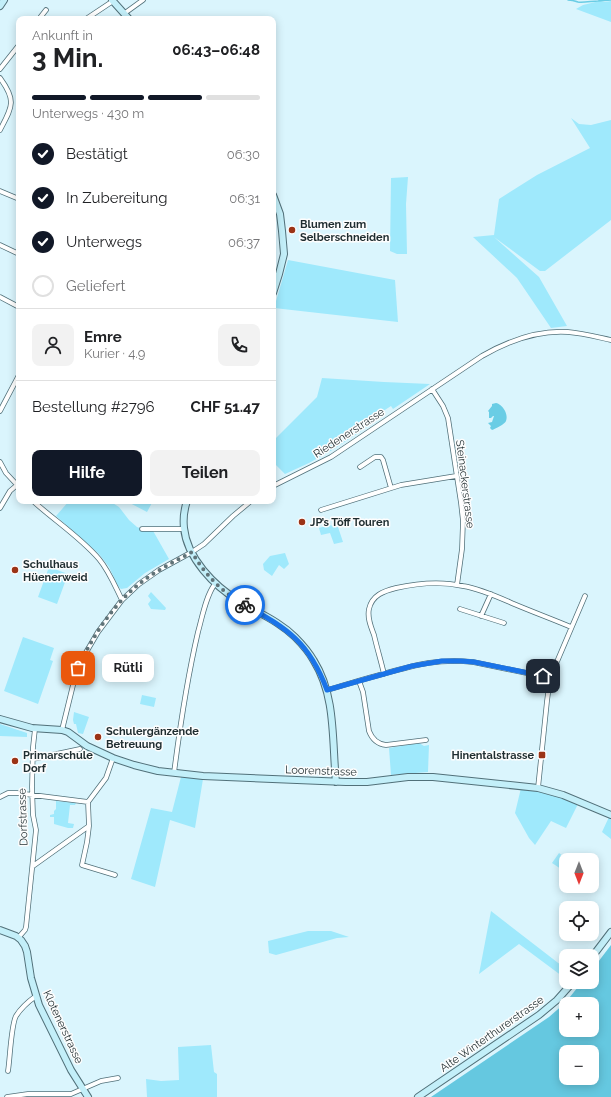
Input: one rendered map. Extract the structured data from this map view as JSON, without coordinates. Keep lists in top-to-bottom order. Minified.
{"streets":{"street":["Riedenerstrasse","Steinackerstrasse","Loorenstrasse","Dorfstrasse","Klotenerstrasse","Alte Winterthurerstrasse"]},"crossings":[["Riedenerstrasse","Steinackerstrasse"],["Loorenstrasse","Dorfstrasse"],["Dorfstrasse","Klotenerstrasse"]],"places":{"other":["Blumen zum Selberschneiden","JP’s Töff Touren","Schulhaus Hüenerweid","Rütli","Schulergänzende Betreuung","Primarschule Dorf"],"transit":["Hinentalstrasse"]},"north":"bottom","page":{"heading":["3 Min.","Ankunft in","06:43–06:48"],"panel":["Emre","Kurier · 4.9","Bestellung #2796","CHF 51.47"],"bar":"Unterwegs · 430 m","list":[["Bestätigt","06:30"],["In Zubereitung","06:31"],["Unterwegs","06:37"],"Geliefert"],"buttons":["Hilfe","Teilen"],"bubble":"Rütli","map_buttons":["+","−"]}}
